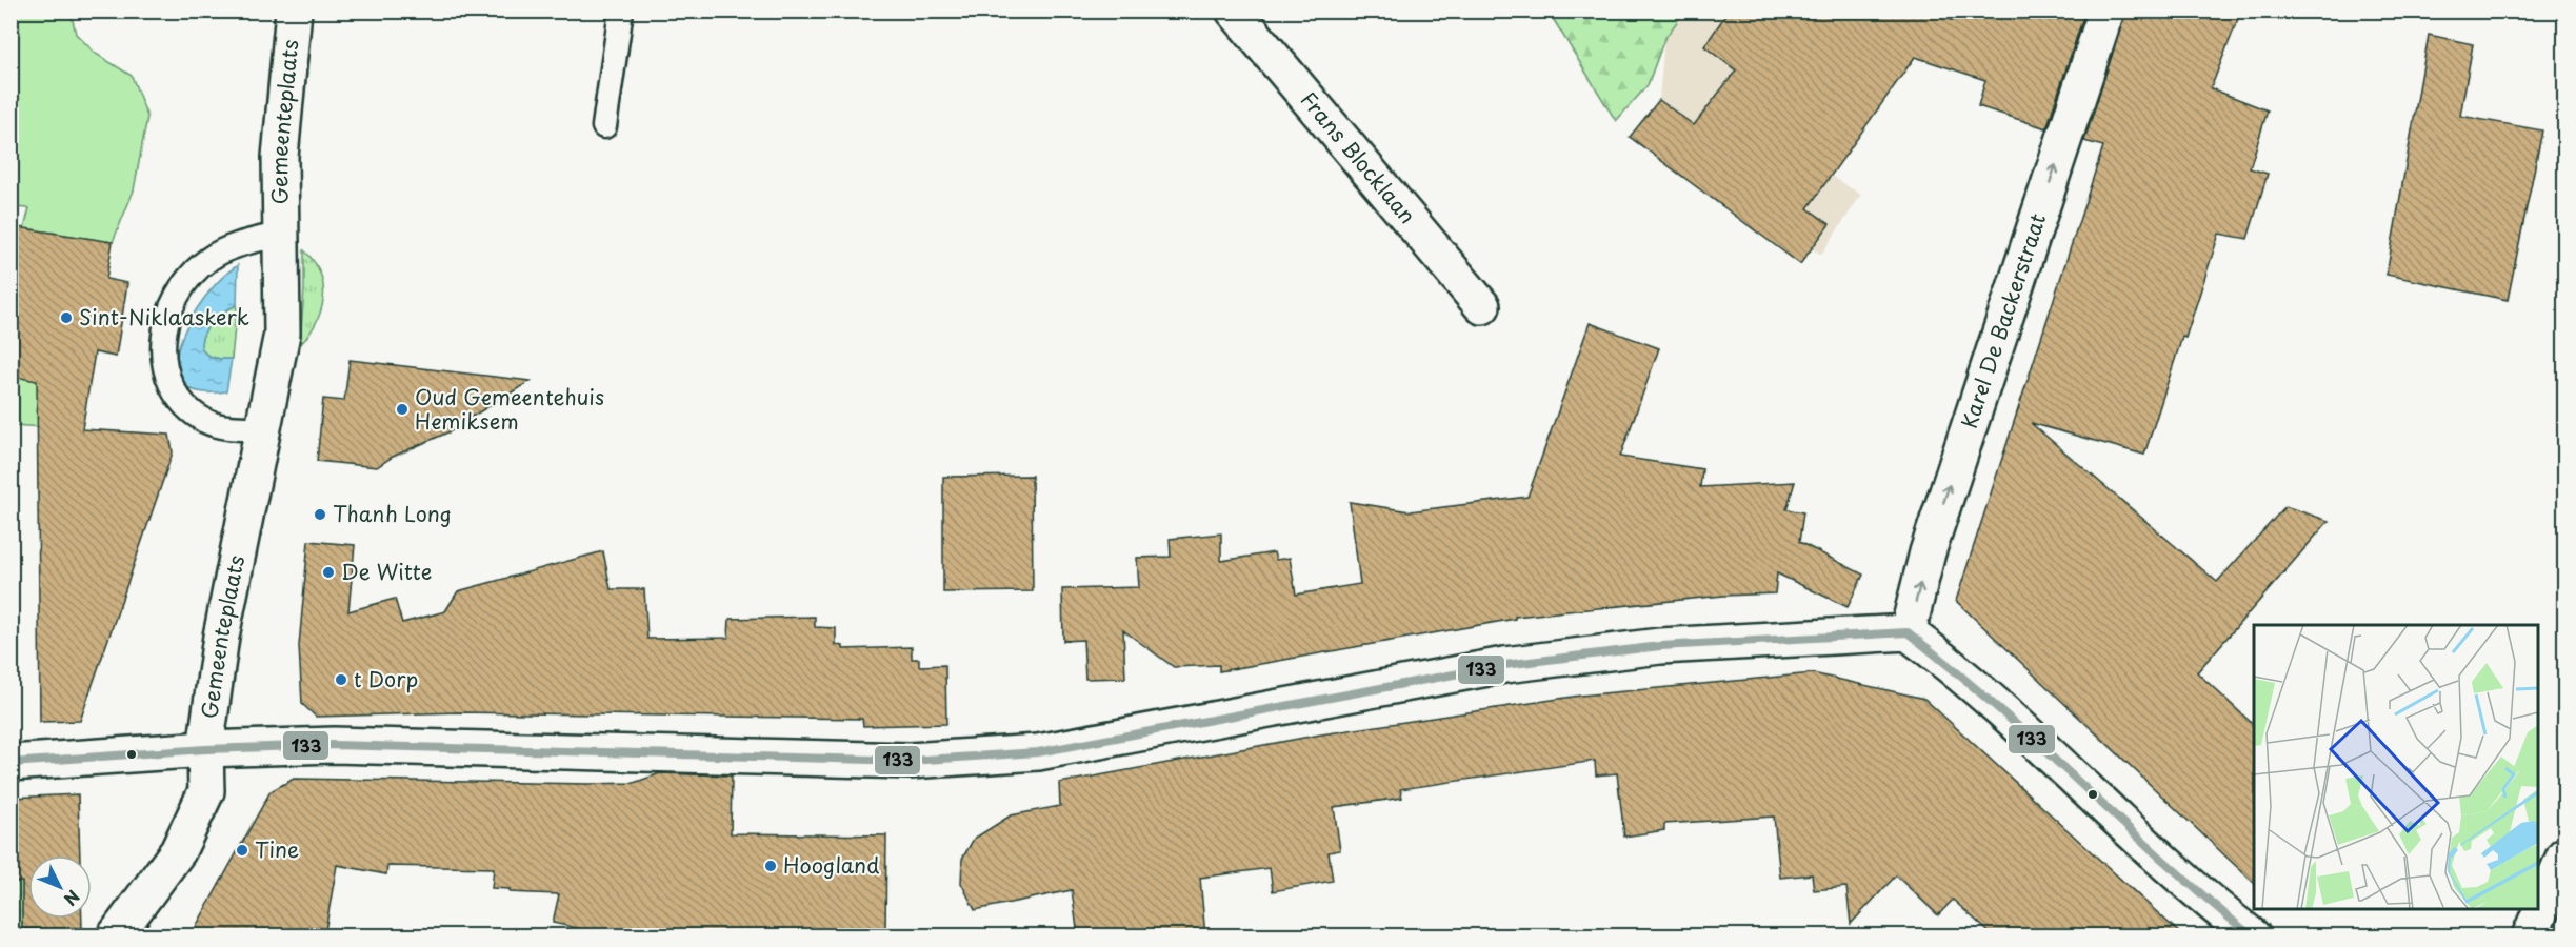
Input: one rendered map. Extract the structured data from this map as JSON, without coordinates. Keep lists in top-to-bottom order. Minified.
{"streets":{"street":["Gemeenteplaats","Frans Blocklaan","Karel De Backerstraat"]},"one_way":["Karel De Backerstraat"],"places":["Sint-Niklaaskerk","Oud Gemeentehuis Hemiksem","Thanh Long","De Witte","t Dorp","Tine","Hoogland"],"lines":["transit line 133"],"north":"bottom right"}
